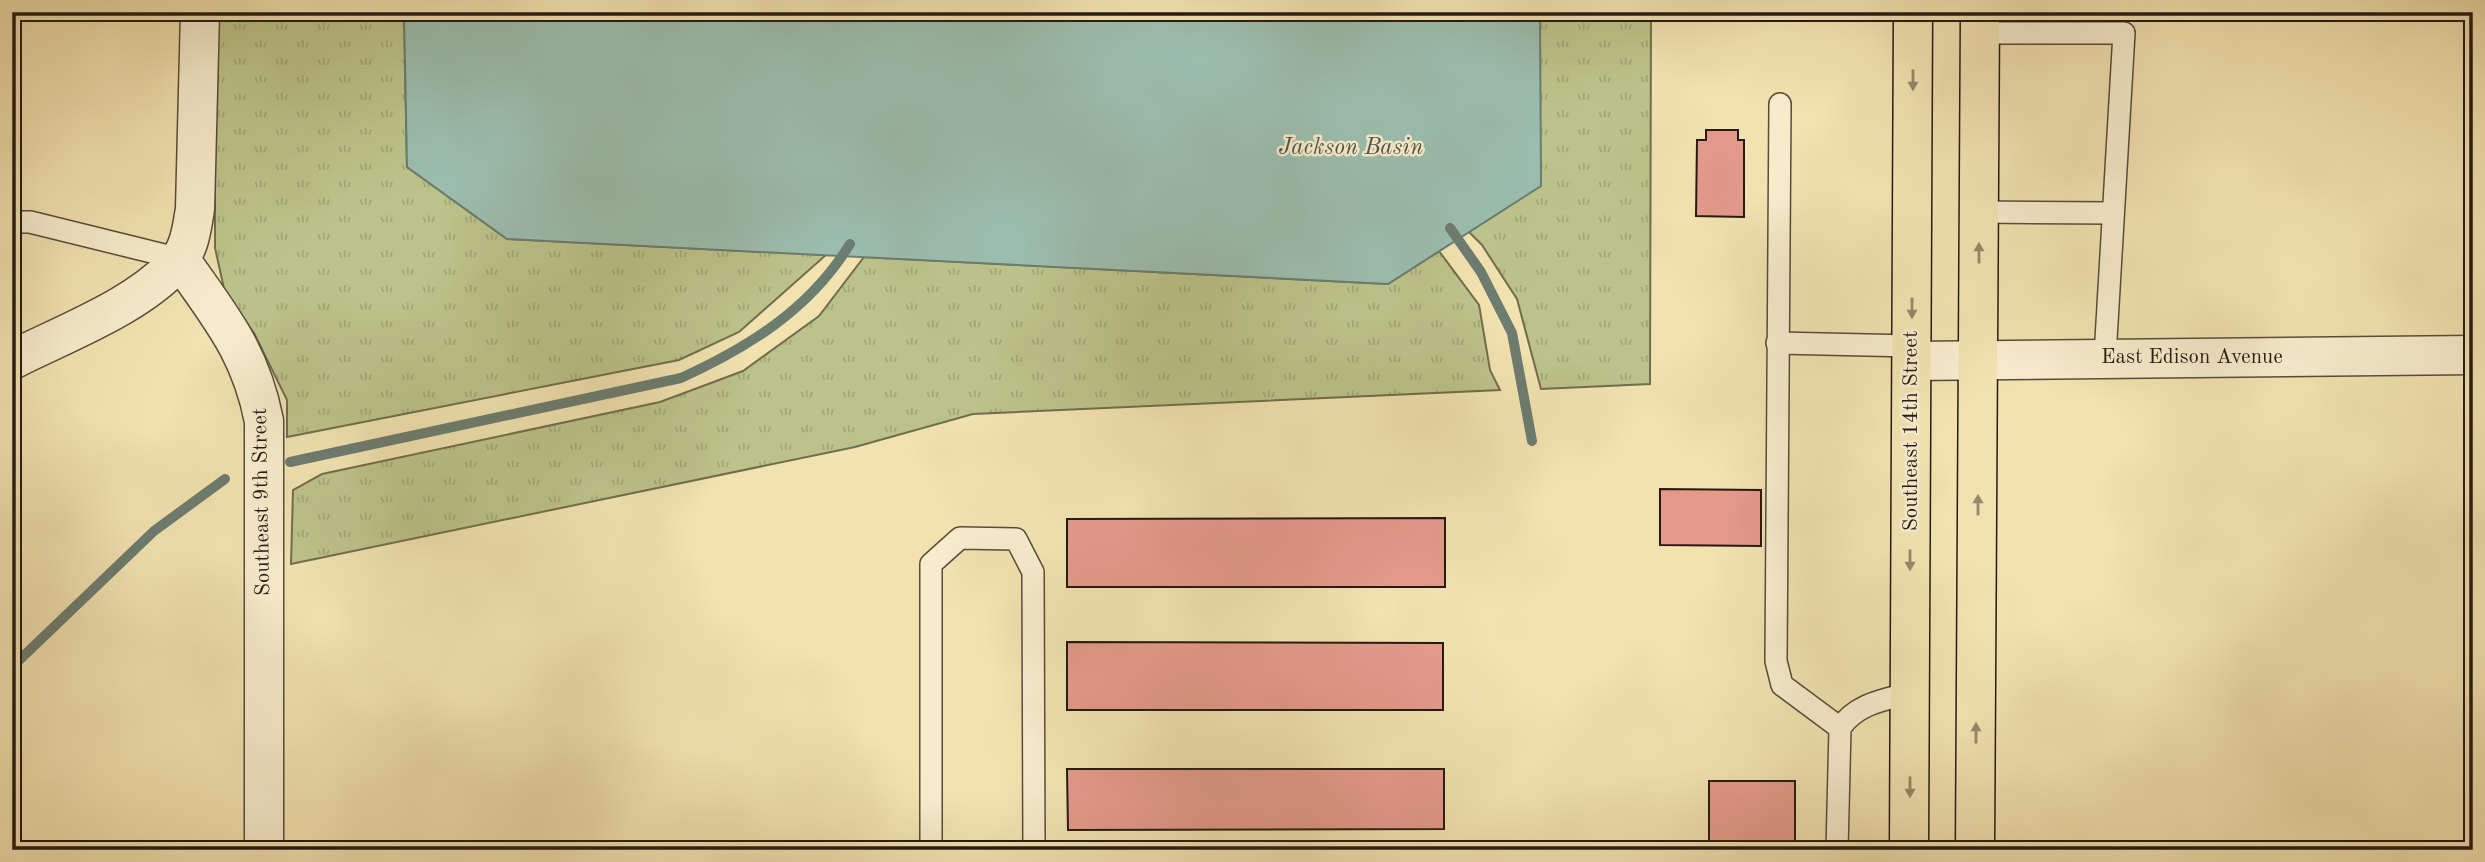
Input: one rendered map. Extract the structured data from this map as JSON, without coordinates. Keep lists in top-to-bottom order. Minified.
{"streets":{"main road":["Southeast 14th Street"],"street":["East Edison Avenue","Southeast 9th Street"]},"crossings":[["East Edison Avenue","Southeast 14th Street"]],"water":["Jackson Basin"]}
